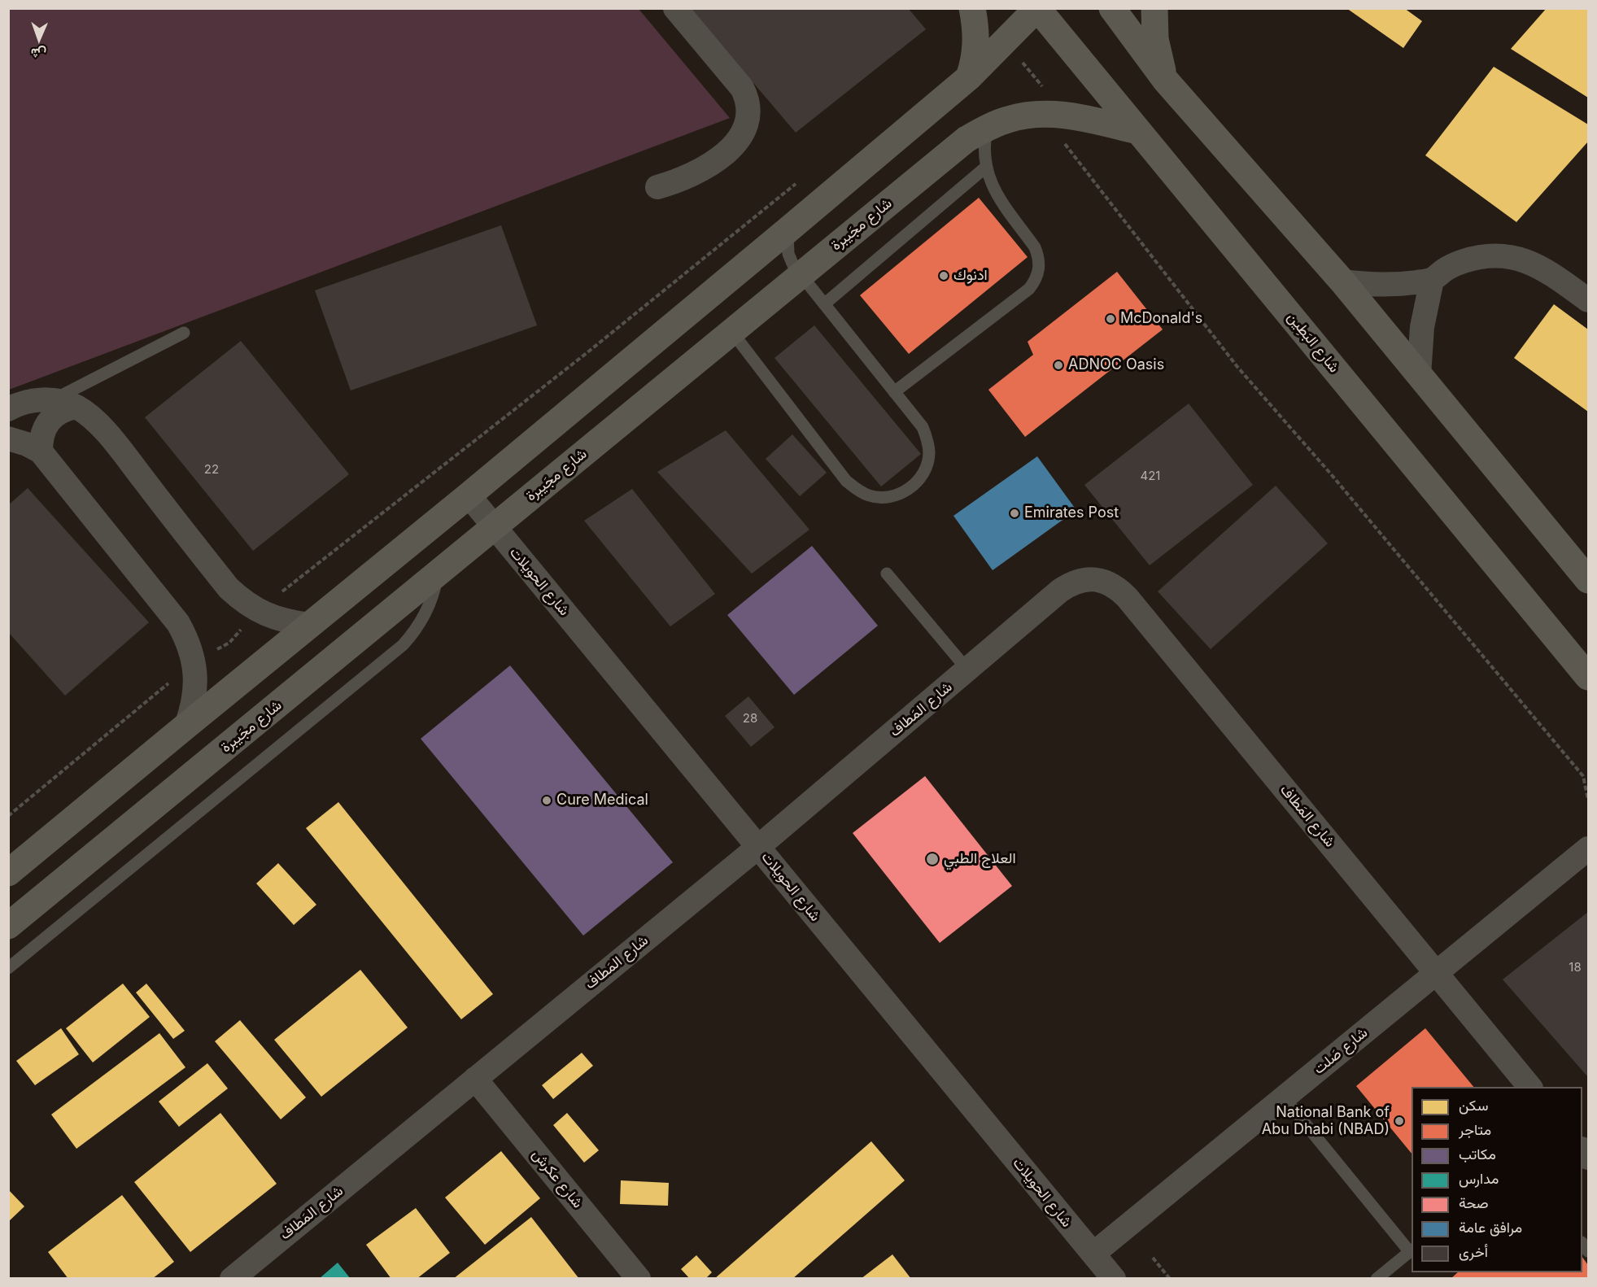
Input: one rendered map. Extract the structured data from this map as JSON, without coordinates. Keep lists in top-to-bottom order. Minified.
{"streets":{"street":["شارع مجَيبرة","شارع البَطِين","شارع الحويلات","شارع المَطاف","شارع صَلت","شارع عكرش"]},"crossings":[["شارع مجَيبرة","شارع البَطِين"],["شارع مجَيبرة","شارع الحويلات"],["شارع الحويلات","شارع المَطاف"],["شارع الحويلات","شارع صَلت"],["شارع المَطاف","شارع صَلت"],["شارع المَطاف","شارع عكرش"]],"places":["ادنوك","McDonald's","ADNOC Oasis","Emirates Post","Cure Medical","العلاج الطبي","National Bank of Abu Dhabi (NBAD)"],"house_numbers":["22","421","28","18"],"legend":["سكن","متاجر","مكاتب","مدارس","صحة","مرافق عامة","أخرى"],"north":"bottom"}
